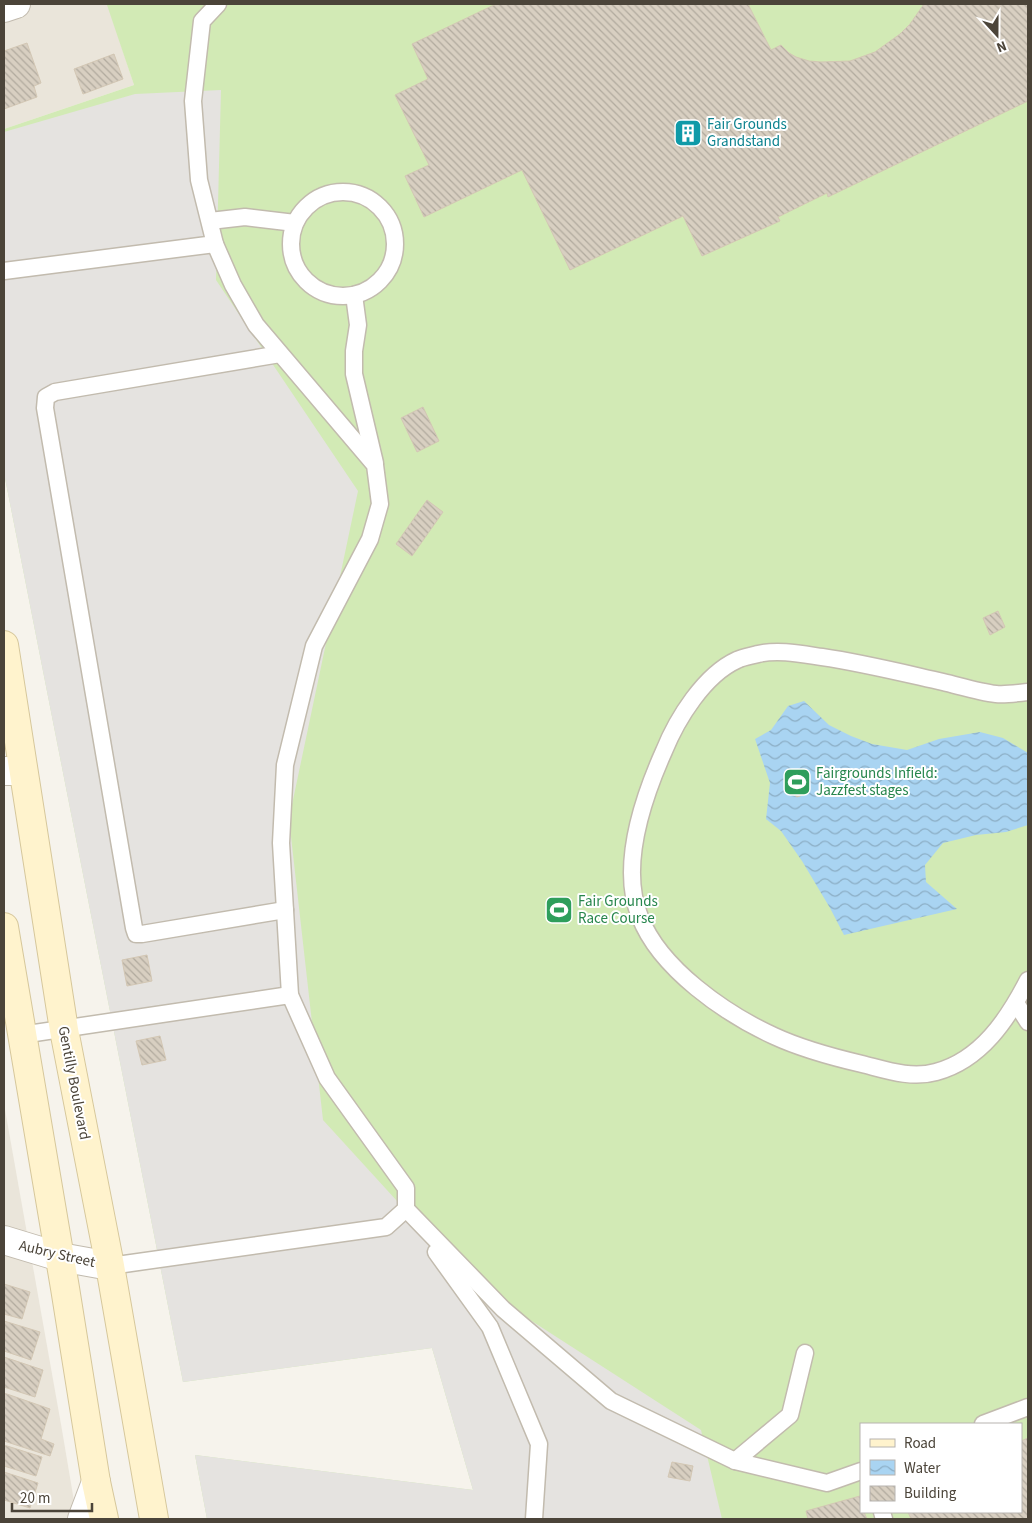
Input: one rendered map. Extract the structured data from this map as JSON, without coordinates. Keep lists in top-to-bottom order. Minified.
{"streets":{"main road":["Gentilly Boulevard"],"street":["Aubry Street"]},"crossings":[["Gentilly Boulevard","Aubry Street"]],"places":{"building":["Fair Grounds Grandstand"],"sports":["Fairgrounds Infield: Jazzfest stages","Fair Grounds Race Course"]},"legend":["Road","Water","Building"],"scale_bar":"20 m","north":"bottom"}
